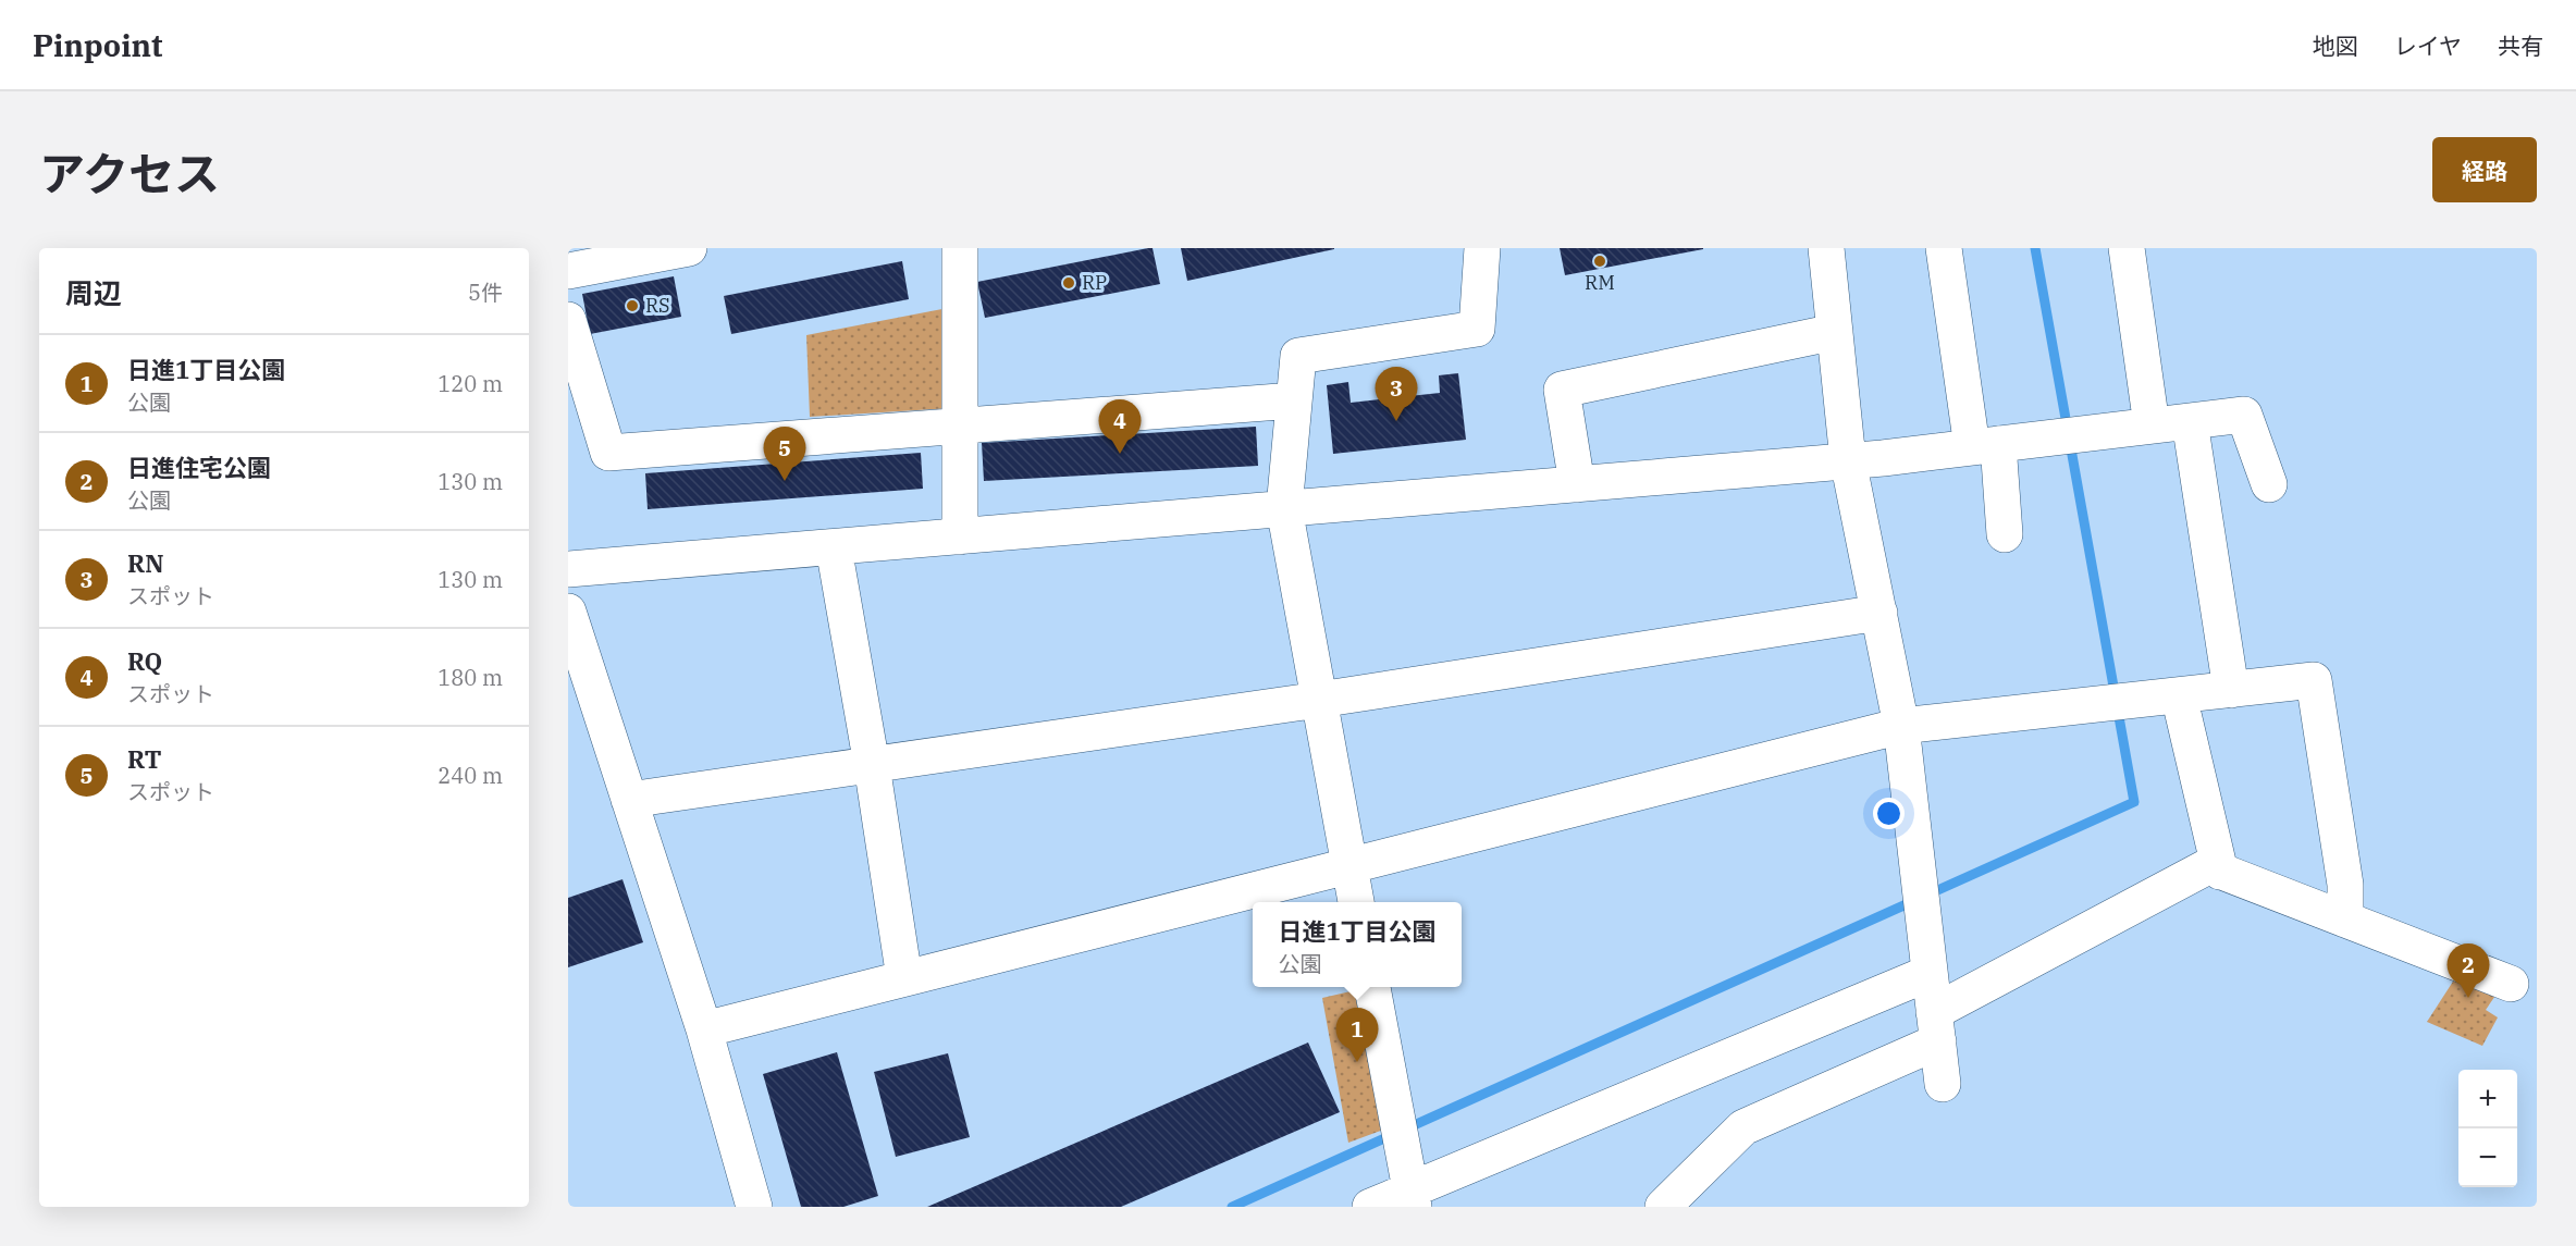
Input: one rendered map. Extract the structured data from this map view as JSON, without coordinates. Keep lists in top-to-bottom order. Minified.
{"places":["RM","RP","RS"],"page":{"header":"Pinpoint","nav":["地図","レイヤ","共有"],"title":"アクセス","buttons":"経路","heading":["周辺","5件"],"list":[{"mark":"1","name":"日進1丁目公園","note":"公園","value":"120 m"},{"mark":"2","name":"日進住宅公園","note":"公園","value":"130 m"},{"mark":"3","name":"RN","note":"スポット","value":"130 m"},{"mark":"4","name":"RQ","note":"スポット","value":"180 m"},{"mark":"5","name":"RT","note":"スポット","value":"240 m"}],"pins":["3","4","5","2","1"],"popup":["日進1丁目公園","公園"],"map_buttons":["+","−"]}}
